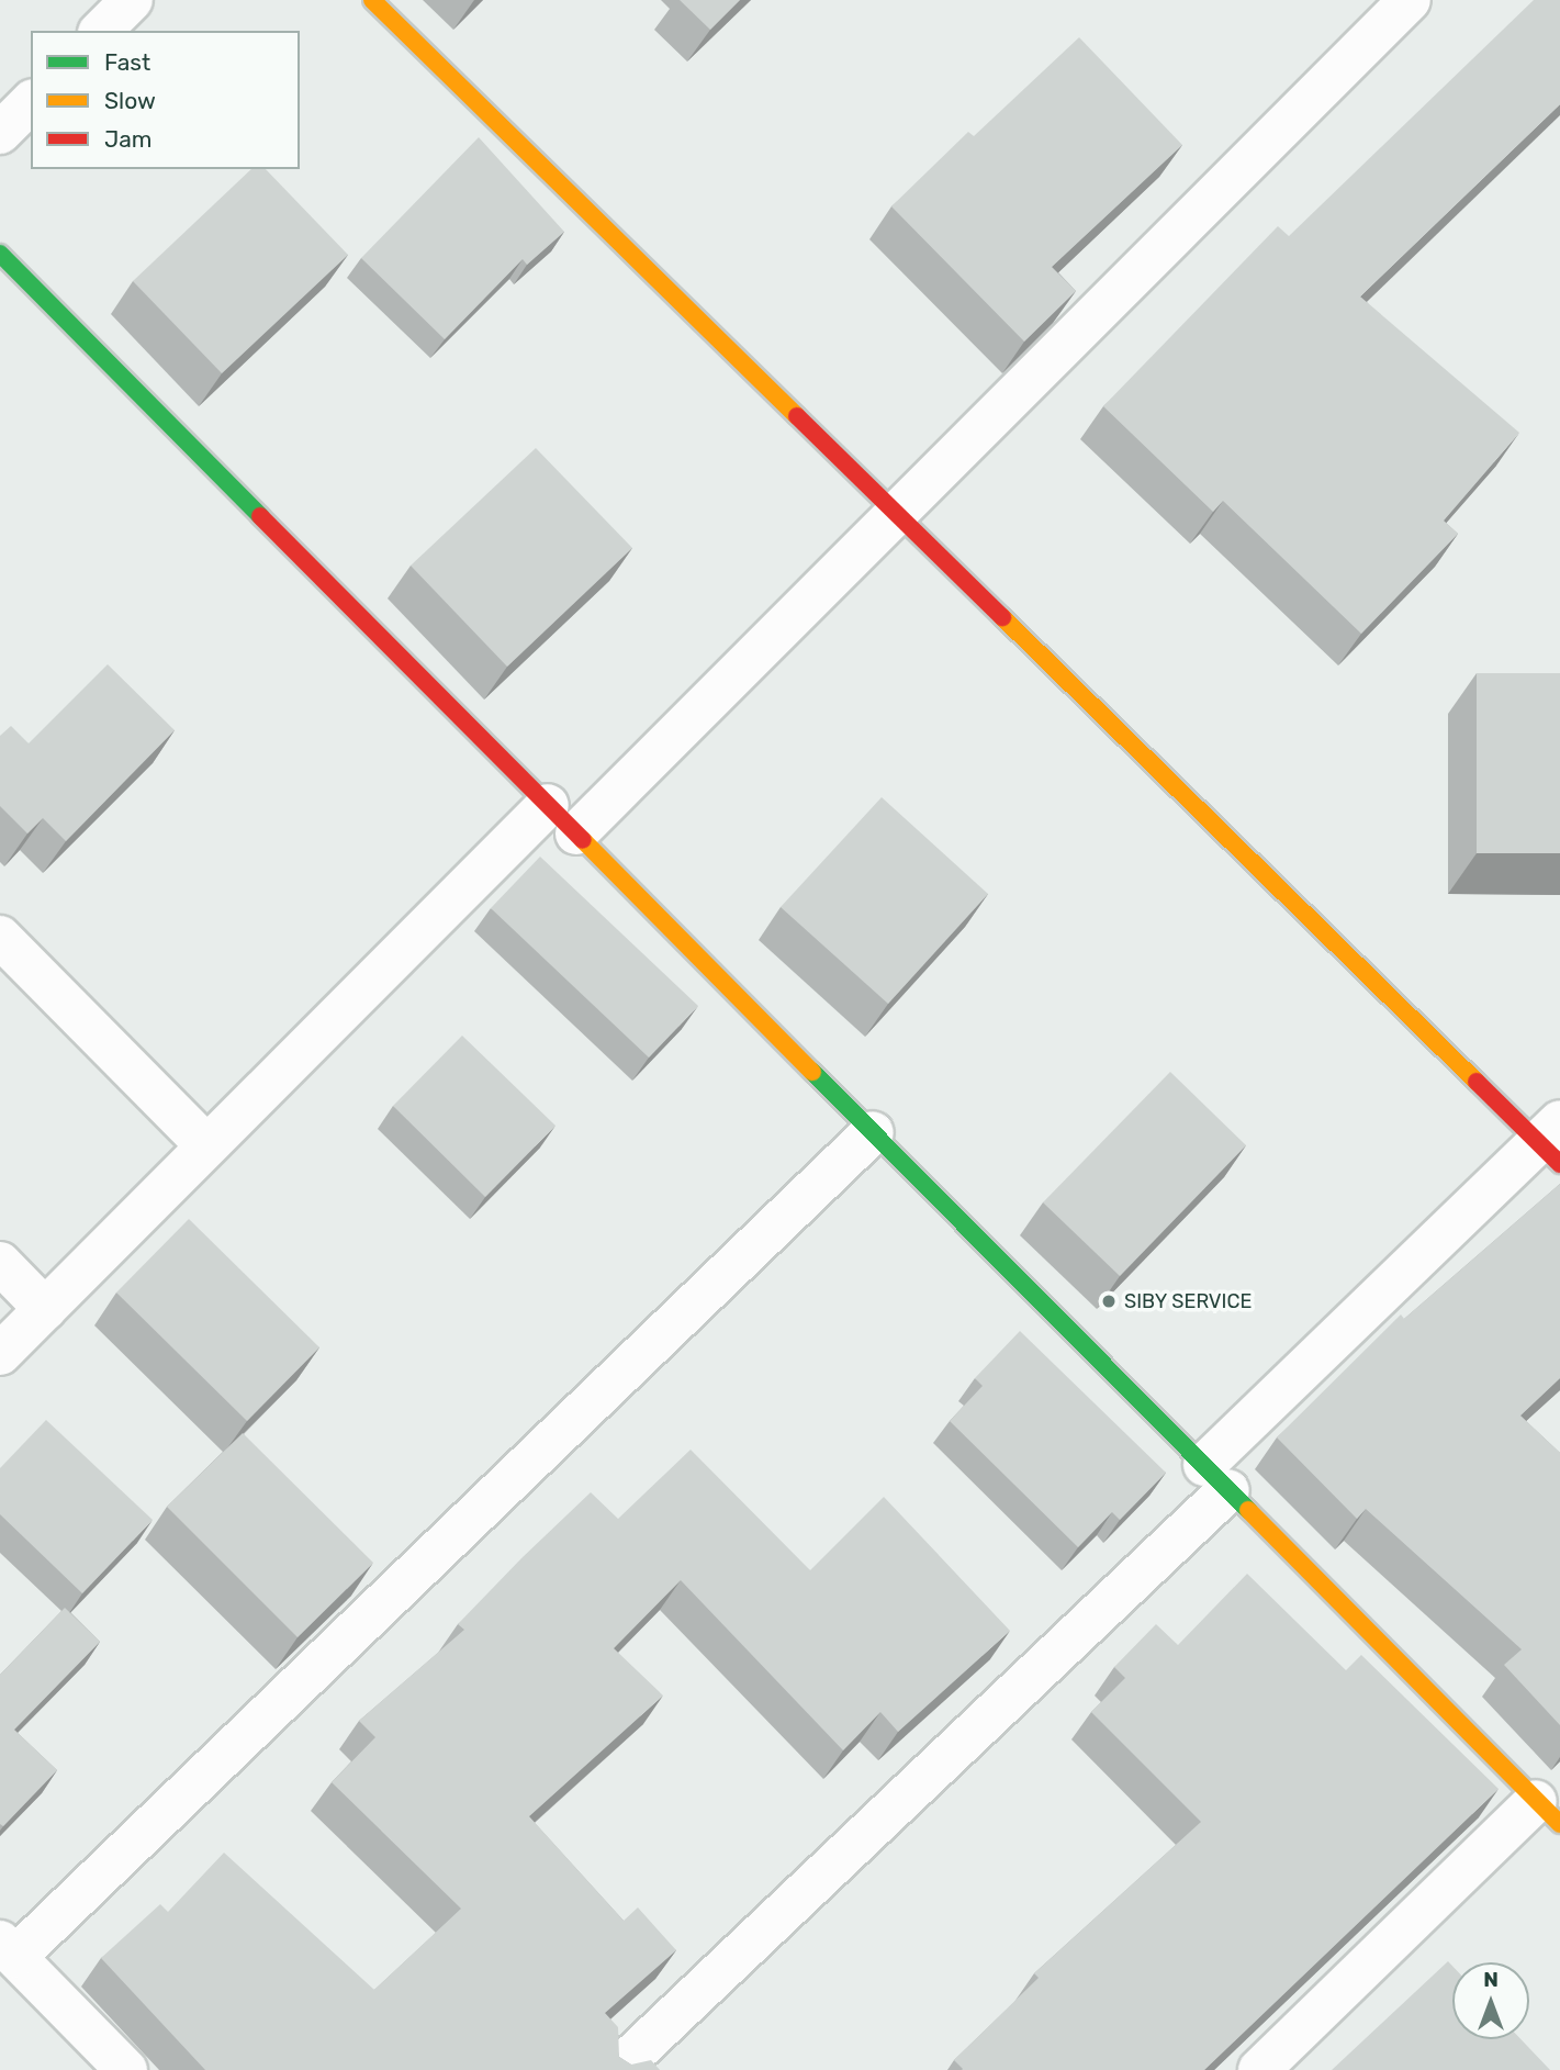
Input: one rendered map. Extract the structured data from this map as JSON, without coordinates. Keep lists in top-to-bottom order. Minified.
{"places":["SIBY SERVICE"],"legend":["Fast","Slow","Jam"],"north":"top"}
